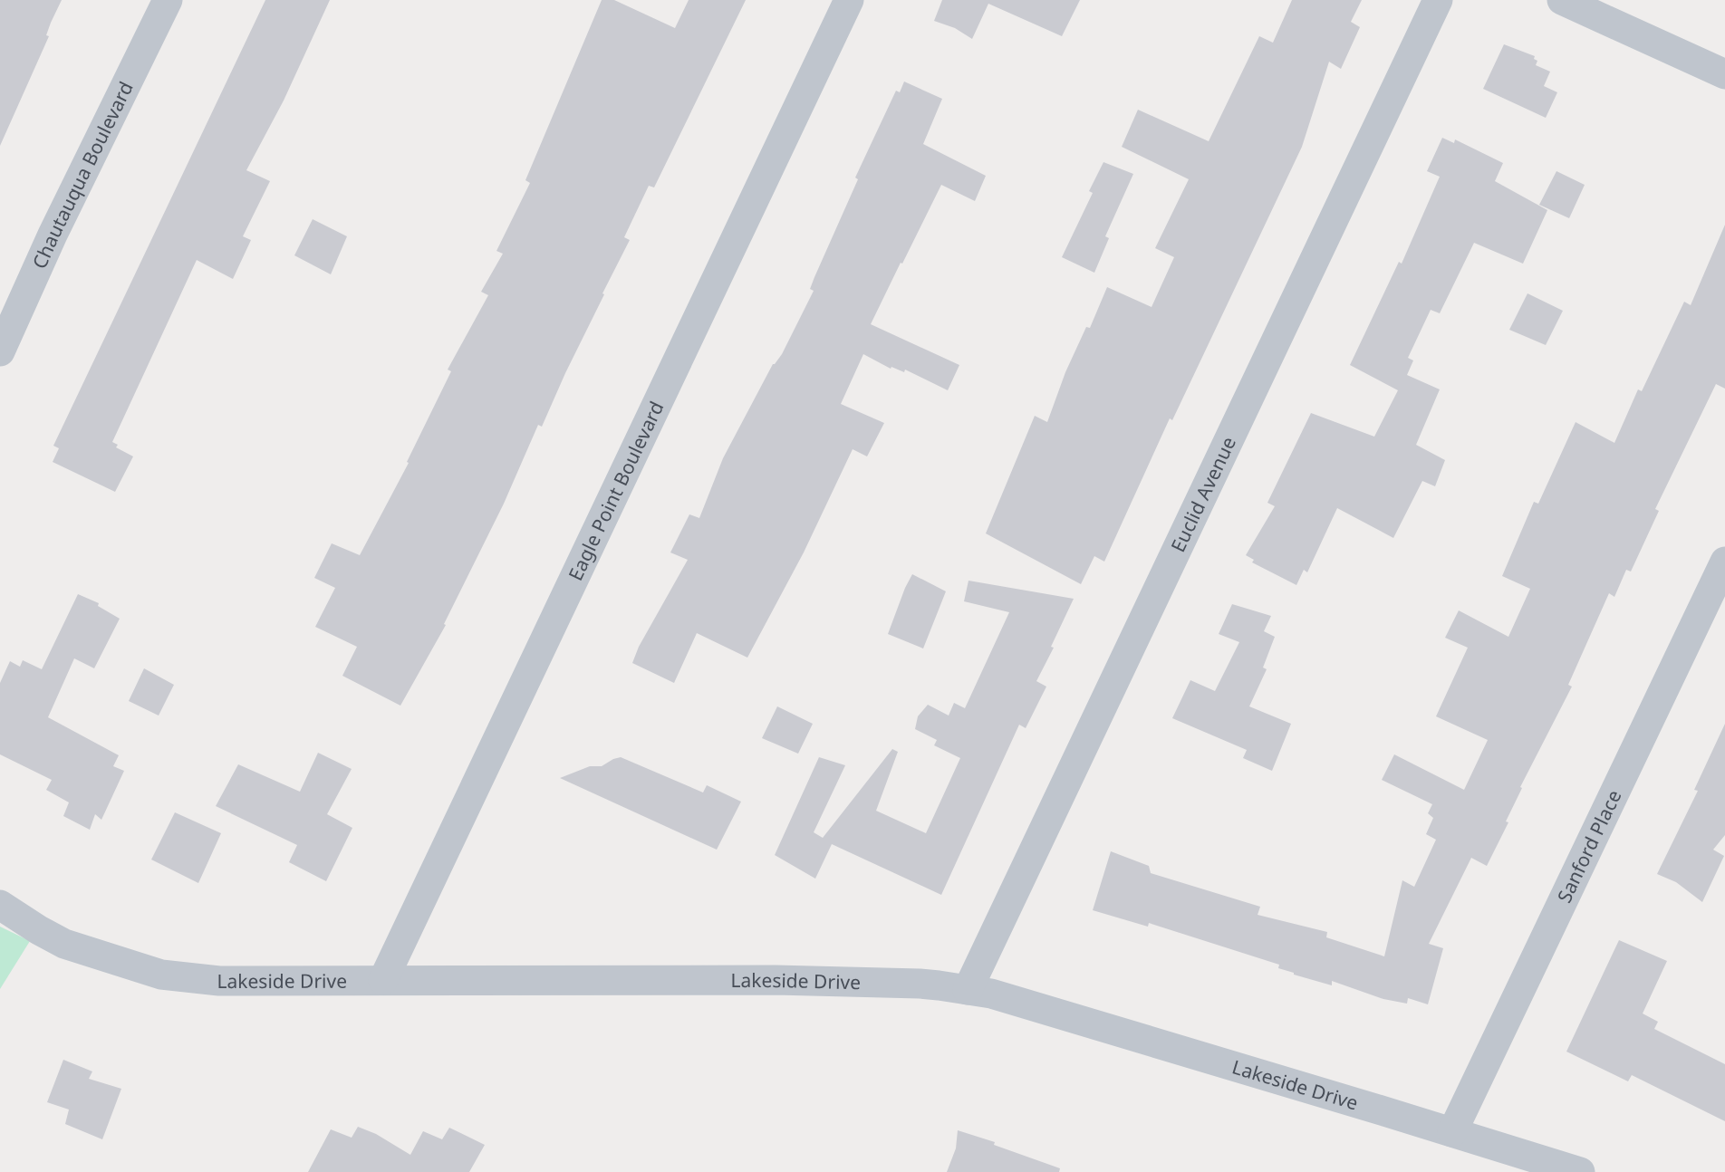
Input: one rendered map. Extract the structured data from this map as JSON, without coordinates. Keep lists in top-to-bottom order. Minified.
{"streets":{"street":["Chautauqua Boulevard","Eagle Point Boulevard","Euclid Avenue","Sanford Place","Lakeside Drive"]},"crossings":[["Eagle Point Boulevard","Lakeside Drive"],["Euclid Avenue","Lakeside Drive"],["Sanford Place","Lakeside Drive"]]}
